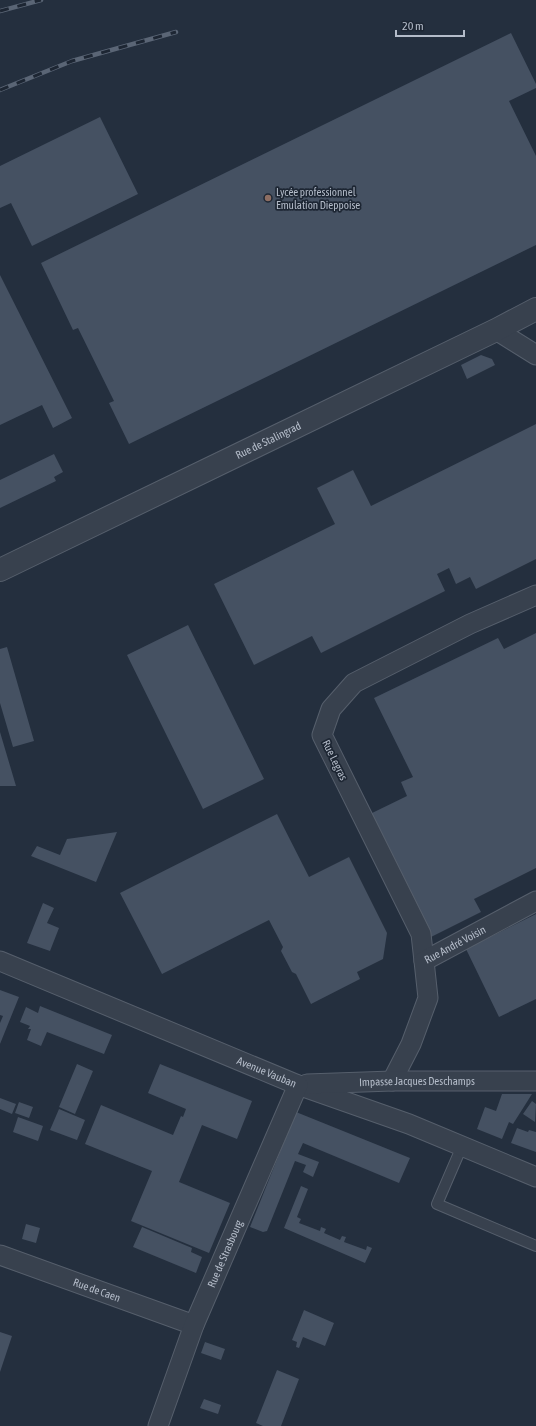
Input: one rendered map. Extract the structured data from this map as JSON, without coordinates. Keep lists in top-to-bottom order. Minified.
{"streets":{"street":["Rue de Stalingrad","Rue Legras","Rue André Voisin","Avenue Vauban","Impasse Jacques Deschamps","Rue de Strasbourg","Rue de Caen"]},"crossings":[["Rue Legras","Rue André Voisin"],["Rue André Voisin","Impasse Jacques Deschamps"],["Avenue Vauban","Impasse Jacques Deschamps"],["Avenue Vauban","Rue de Strasbourg"],["Impasse Jacques Deschamps","Rue de Strasbourg"],["Rue de Strasbourg","Rue de Caen"]],"places":["Lycée professionnel Emulation Dieppoise"],"scale_bar":"20 m"}
